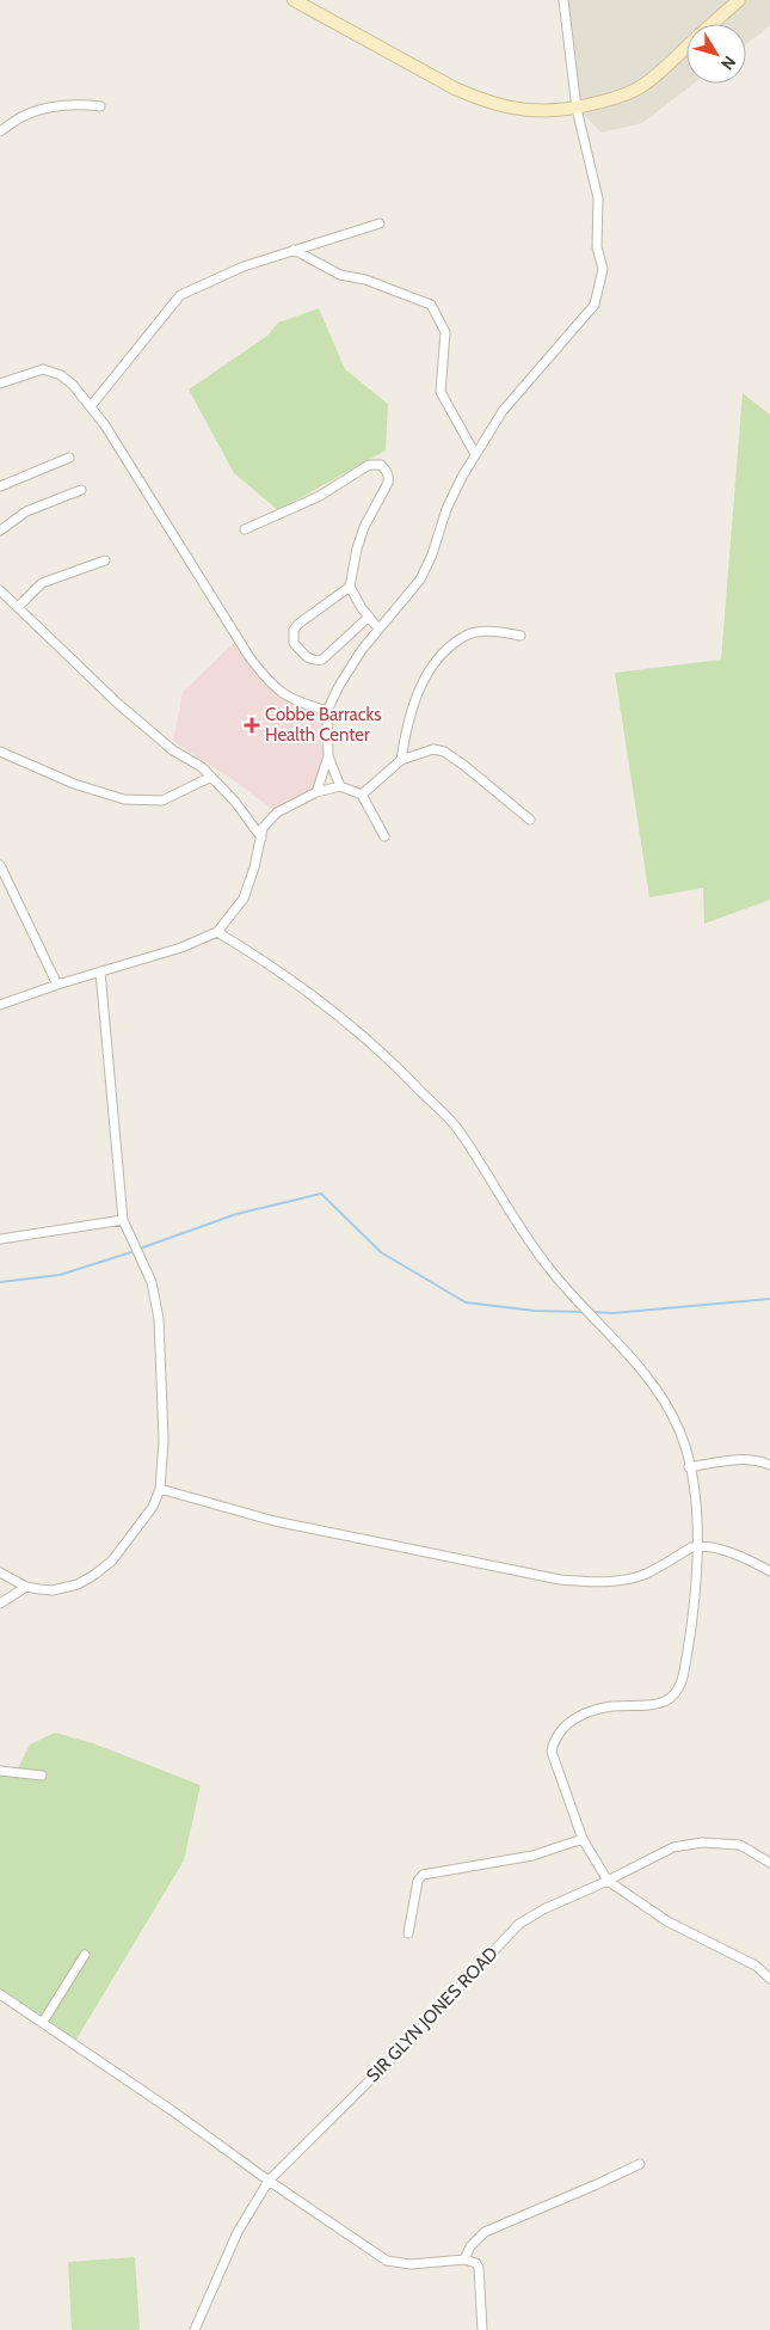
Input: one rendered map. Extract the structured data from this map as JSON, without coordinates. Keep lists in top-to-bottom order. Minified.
{"streets":{"street":["SIR GLYN JONES ROAD"]},"places":{"health":["Cobbe Barracks Health Center"]},"north":"bottom right"}
